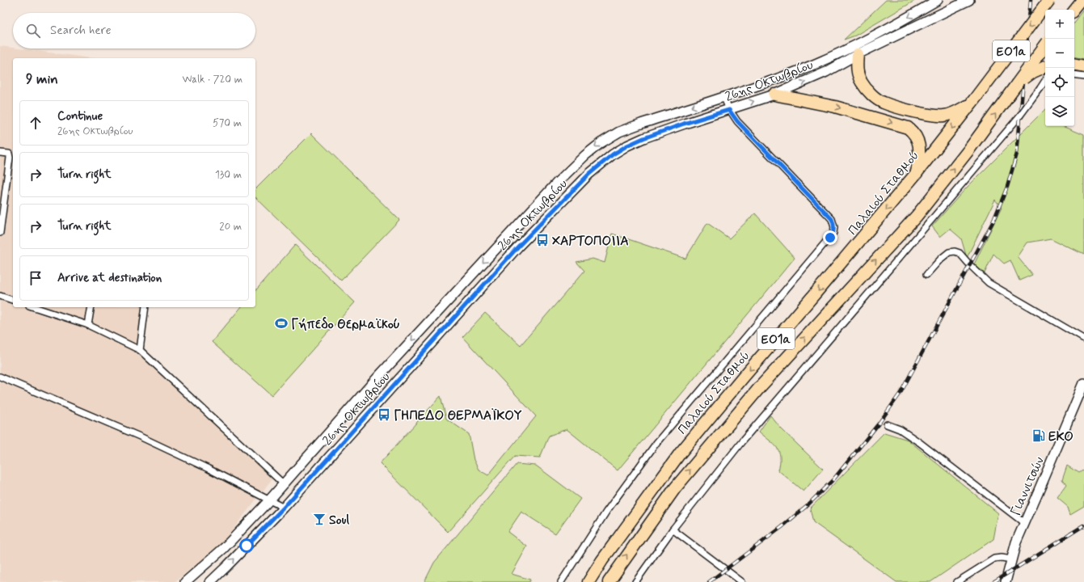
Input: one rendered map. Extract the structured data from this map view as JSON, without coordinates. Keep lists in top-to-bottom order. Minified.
{"streets":{"highway":["ΕΟ1α","Παλαιού Σταθμού"],"main road":["26ης Οκτωβρίου","Γιαννιτσών"]},"places":{"bus stop":["ΧΑΡΤΟΠΟΙΙΑ","ΓΗΠΕΔΟ ΘΕΡΜΑΪΚΟΥ"],"sports":["Γήπεδο Θερμαϊκού"],"fuel station":["ΕΚΟ"],"bar":["Soul"]},"page":{"map_buttons":["+","−"],"search":"Search here","heading":["9 min","Walk · 720 m"],"list":[["Continue","26ης Οκτωβρίου","570 m"],["Turn right","130 m"],["Turn right","20 m"],"Arrive at destination"]}}
